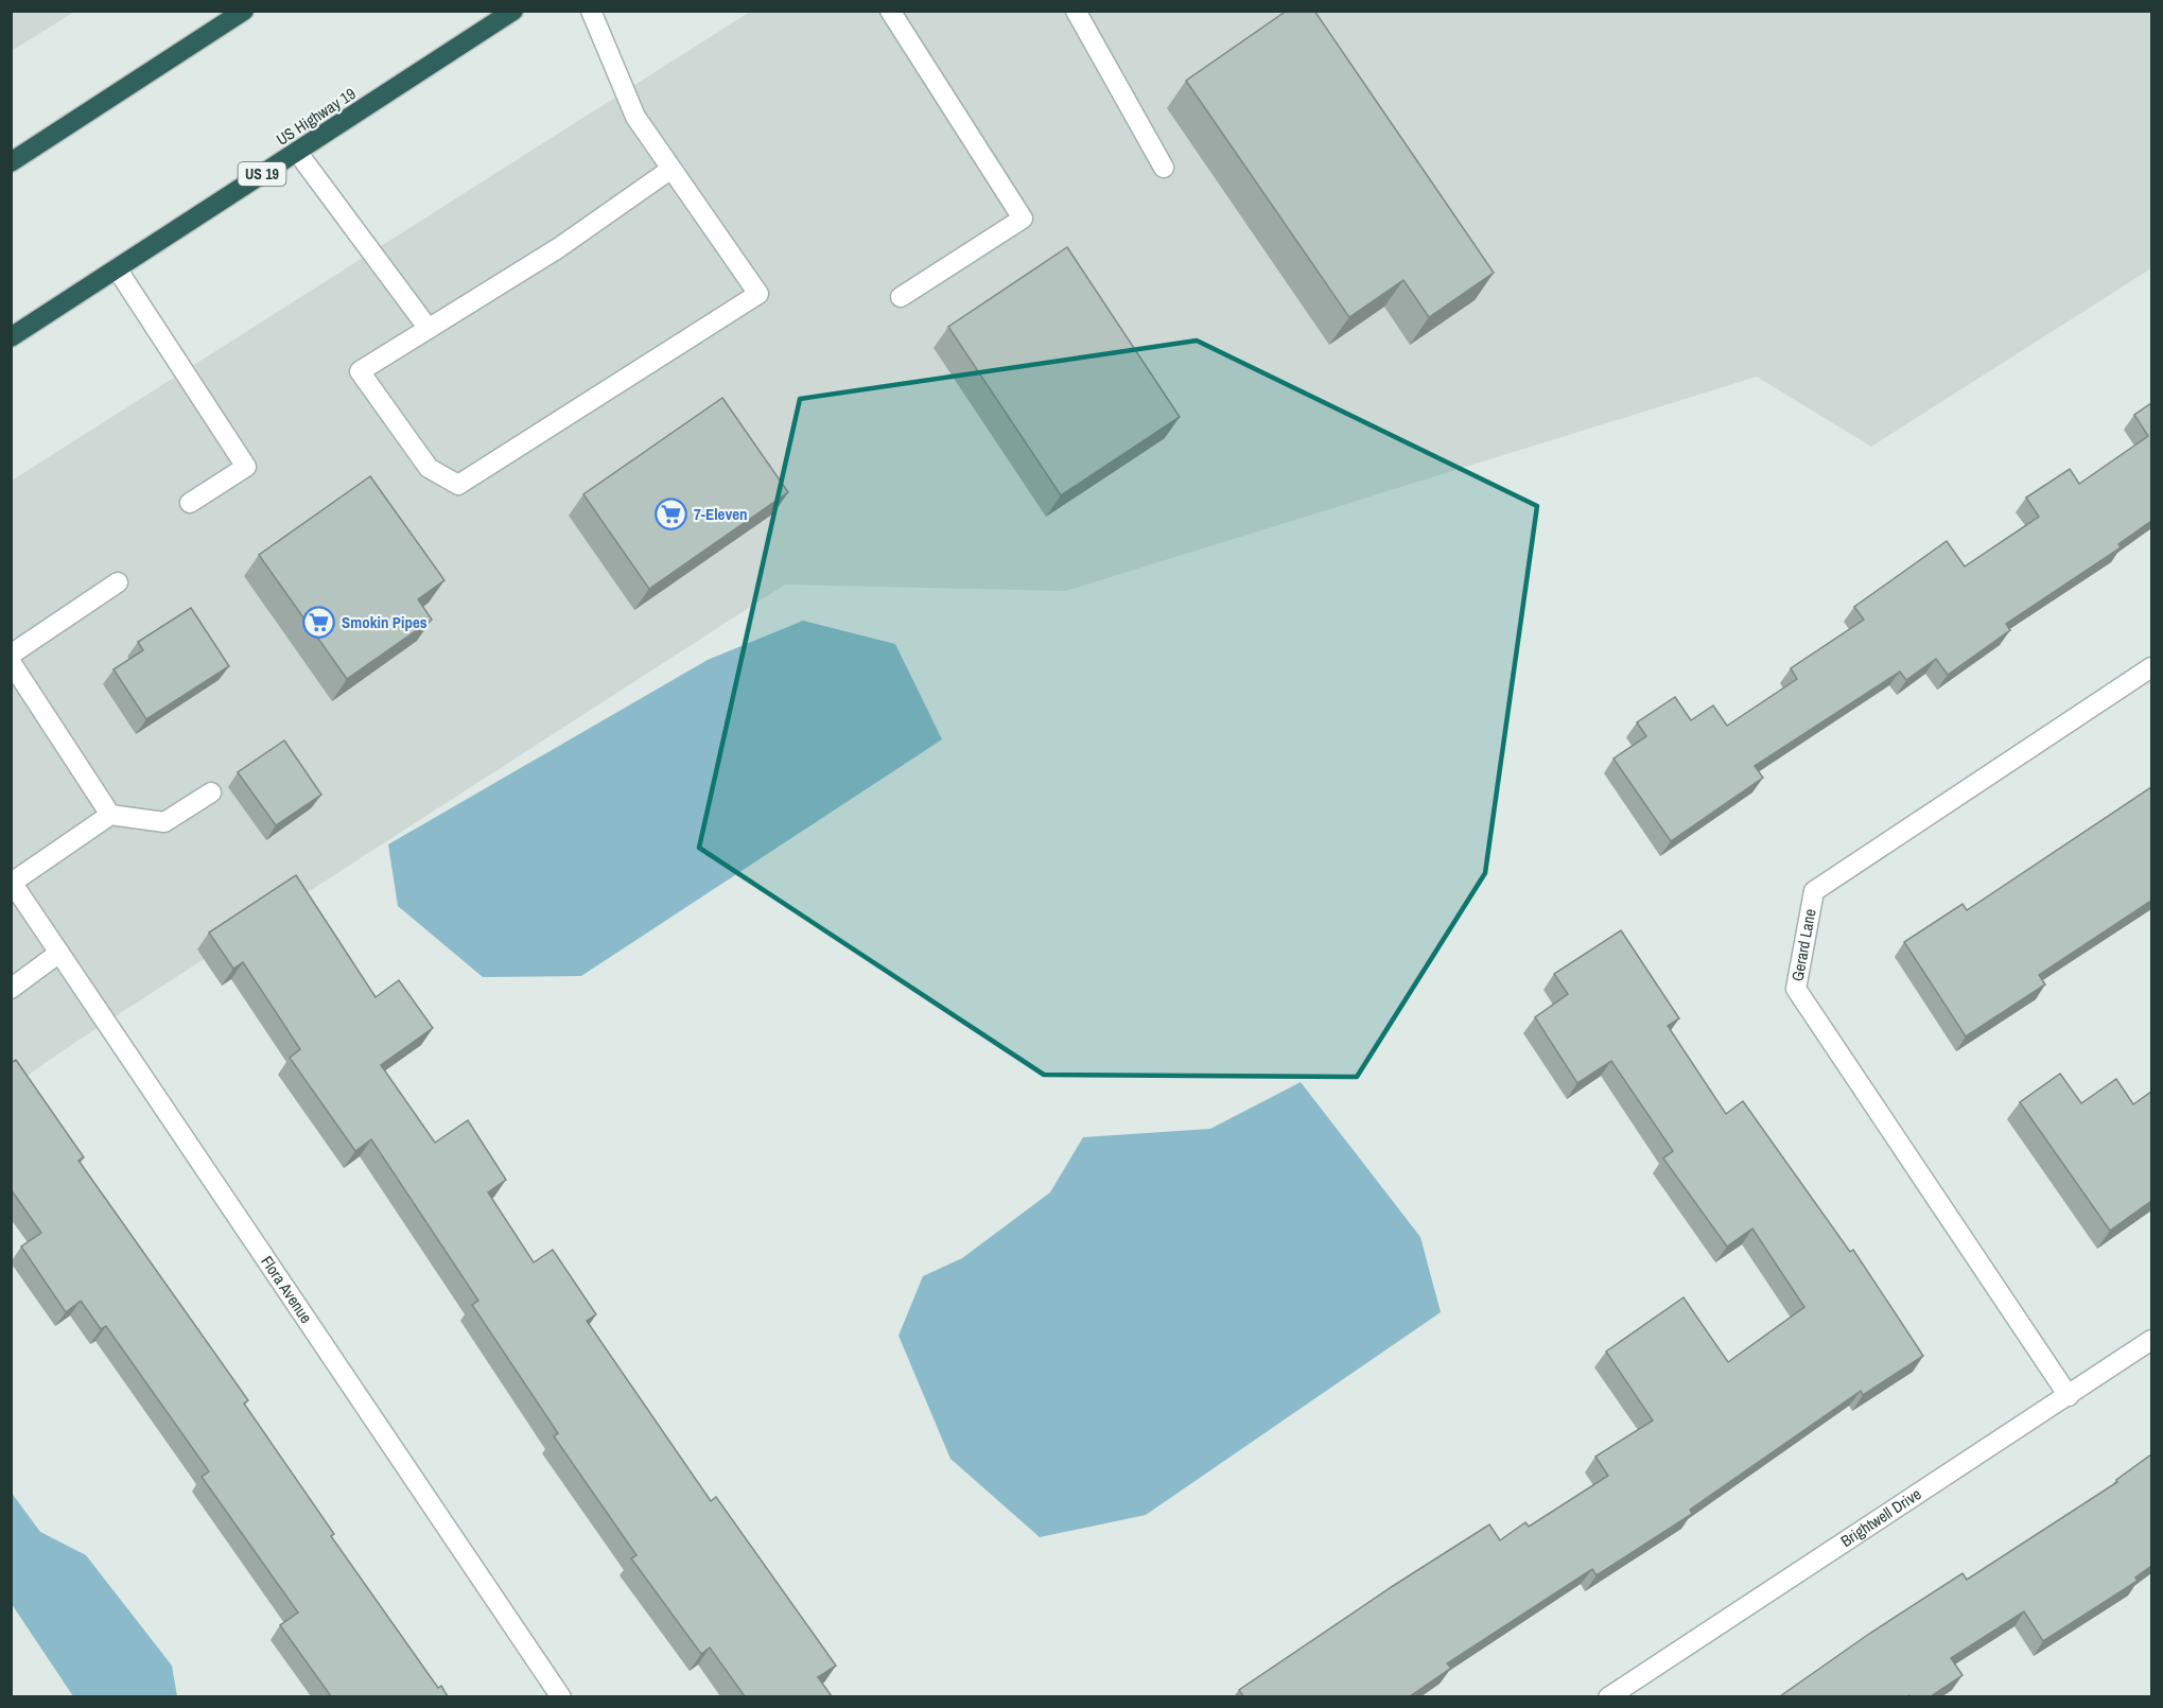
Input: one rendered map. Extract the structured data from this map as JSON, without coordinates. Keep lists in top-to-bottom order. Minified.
{"streets":{"highway":["US Highway 19","US 19"],"street":["Gerard Lane","Flora Avenue","Brightwell Drive"]},"crossings":[["Gerard Lane","Brightwell Drive"]],"places":{"supermarket":["7-Eleven","Smokin Pipes"]}}
